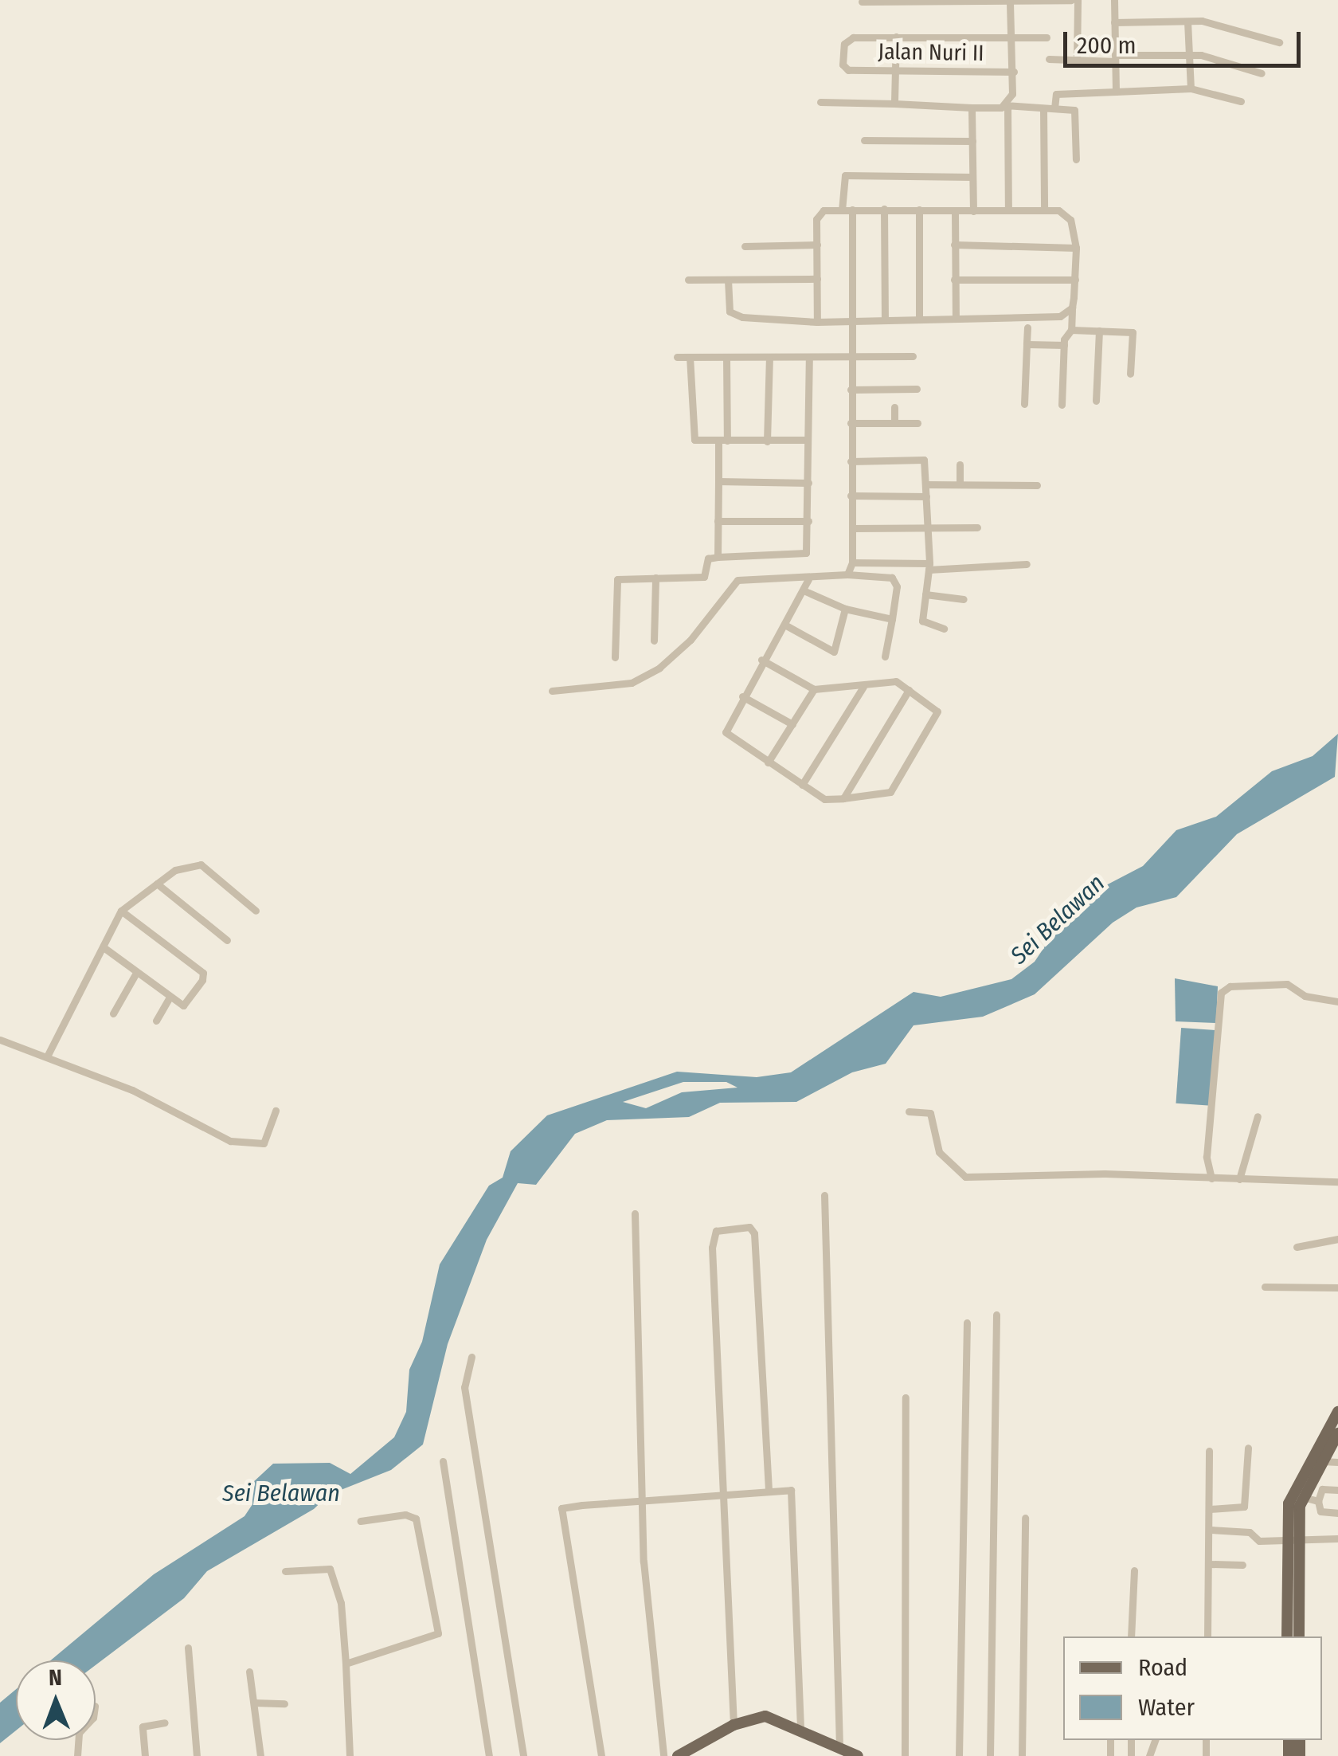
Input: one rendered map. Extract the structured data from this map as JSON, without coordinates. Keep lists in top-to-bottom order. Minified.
{"streets":{"street":["Jalan Nuri II"]},"water":["Sei Belawan"],"legend":["Road","Water"],"scale_bar":"200 m","north":"top"}
